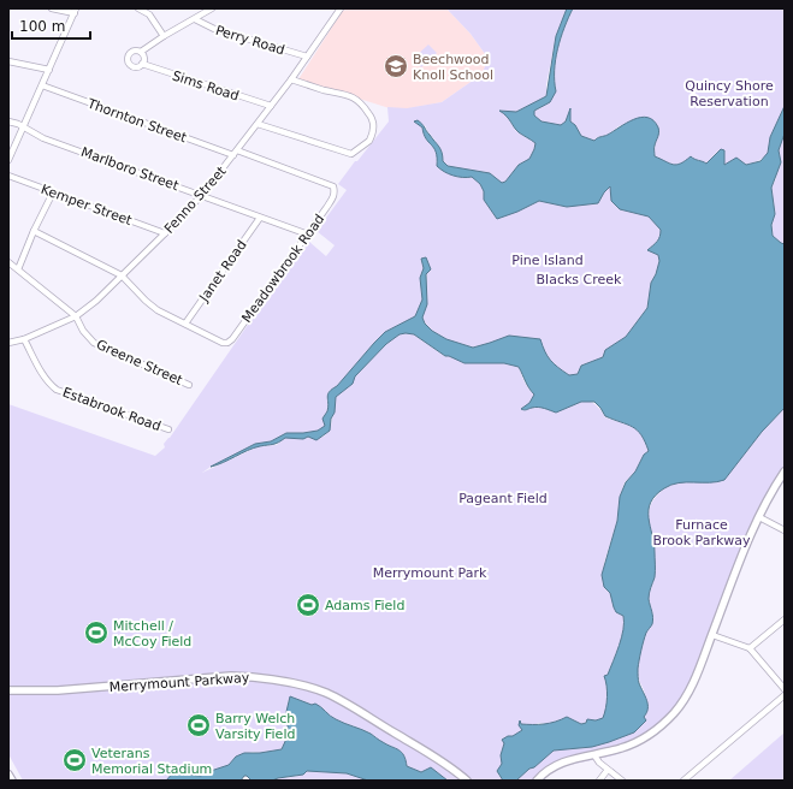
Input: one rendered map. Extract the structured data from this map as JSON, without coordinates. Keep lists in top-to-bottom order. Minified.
{"streets":{"main road":["Merrymount Parkway"],"street":["Perry Road","Sims Road","Thornton Street","Marlboro Street","Fenno Street","Kemper Street","Meadowbrook Road","Janet Road","Greene Street","Estabrook Road"]},"crossings":[["Perry Road","Sims Road"],["Perry Road","Fenno Street"],["Sims Road","Fenno Street"],["Thornton Street","Fenno Street"],["Thornton Street","Meadowbrook Road"],["Marlboro Street","Fenno Street"],["Marlboro Street","Meadowbrook Road"],["Marlboro Street","Janet Road"],["Fenno Street","Kemper Street"],["Fenno Street","Greene Street"],["Fenno Street","Estabrook Road"],["Meadowbrook Road","Janet Road"]],"parks":["Quincy Shore Reservation","Pine Island","Blacks Creek","Pageant Field","Furnace Brook Parkway","Merrymount Park"],"places":{"school or university":["Beechwood Knoll School"],"sports":["Adams Field","Mitchell / McCoy Field","Barry Welch Varsity Field","Veterans Memorial Stadium"]},"scale_bar":"100 m"}
